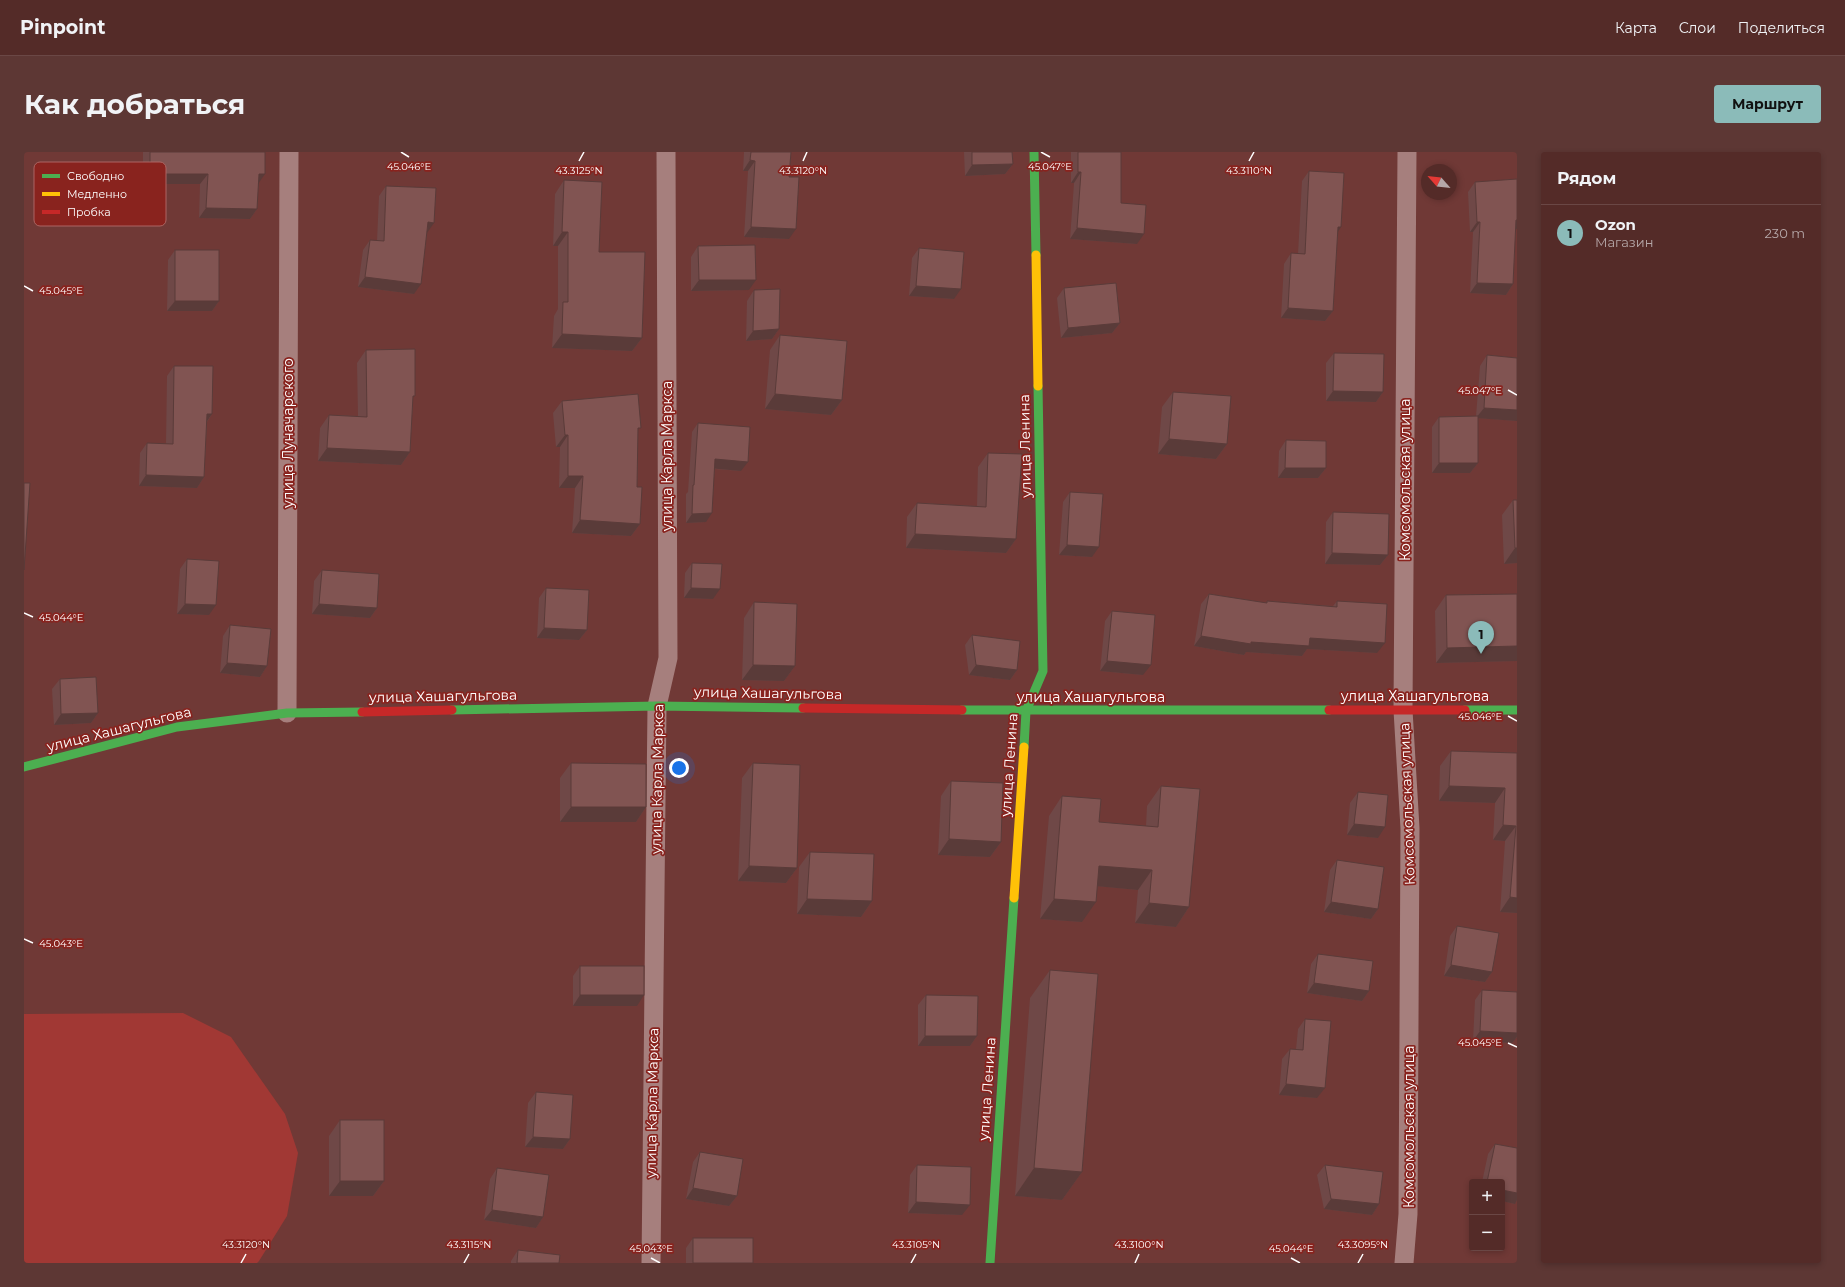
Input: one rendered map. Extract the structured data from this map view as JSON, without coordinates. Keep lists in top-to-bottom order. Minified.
{"streets":{"main road":["улица Ленина","улица Хашагульгова"],"street":["улица Луначарского","улица Карла Маркса","Комсомольская улица"]},"crossings":[["улица Луначарского","улица Хашагульгова"],["улица Ленина","улица Хашагульгова"],["улица Карла Маркса","улица Хашагульгова"],["Комсомольская улица","улица Хашагульгова"]],"legend":["Свободно","Медленно","Пробка"],"north":"top left","page":{"header":"Pinpoint","nav":["Карта","Слои","Поделиться"],"buttons":"Маршрут","title":"Как добраться","heading":"Рядом","list":[{"mark":"1","name":"Ozon","note":"Магазин","value":"230 m"}],"pins":"1","map_buttons":["+","−"]},"coordinates":["45.046°E","45.047°E","43.3125°N","43.3120°N","43.3110°N","45.045°E","45.044°E","45.043°E","43.3115°N","43.3105°N","43.3100°N","43.3095°N"]}
